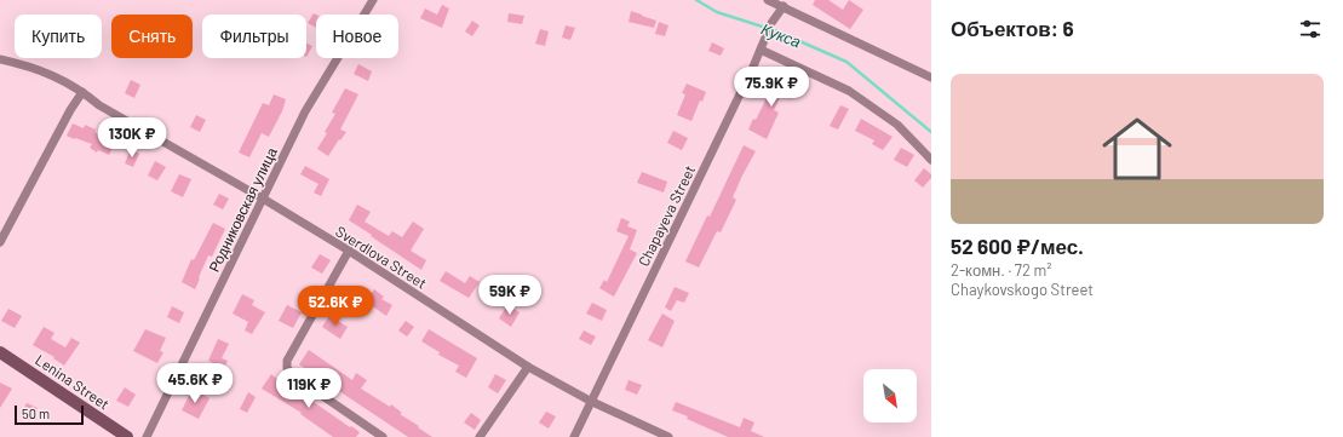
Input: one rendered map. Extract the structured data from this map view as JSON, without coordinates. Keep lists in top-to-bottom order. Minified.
{"streets":{"street":["Родниковская улица","Chapayeva Street","Sverdlova Street","Lenina Street"]},"crossings":[["Родниковская улица","Sverdlova Street"],["Chapayeva Street","Sverdlova Street"]],"water":["Кукса"],"scale_bar":"50 m","north":"bottom right","page":{"heading":"Объектов: 6","chip":["Купить","Снять","Фильтры","Новое"],"list":[{"name":"52 600 ₽/мес.","note":"2-комн. · 72 m² · Chaykovskogo Street"}],"price":["75.9K ₽","130K ₽","59K ₽","52.6K ₽","45.6K ₽","119K ₽"],"scale":"50 m"}}
